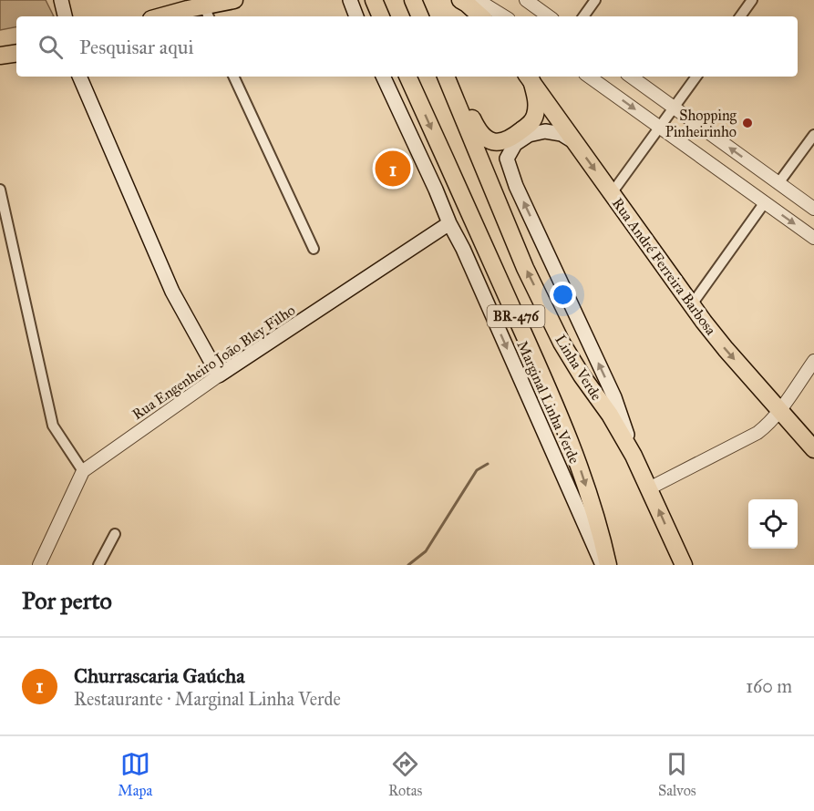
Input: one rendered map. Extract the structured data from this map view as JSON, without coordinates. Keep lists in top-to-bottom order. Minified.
{"streets":{"main road":["Rua André Ferreira Barbosa","BR-476","Rua Engenheiro João Bley Filho","Linha Verde","Marginal Linha Verde"]},"crossings":[["Rua Engenheiro João Bley Filho","Marginal Linha Verde"]],"places":["Shopping Pinheirinho"],"page":{"search":"Pesquisar aqui","pins":"1","heading":"Por perto","list":[{"mark":"1","name":"Churrascaria Gaúcha","note":"Restaurante · Marginal Linha Verde","value":"160 m"}],"nav":["Mapa","Rotas","Salvos"]}}
